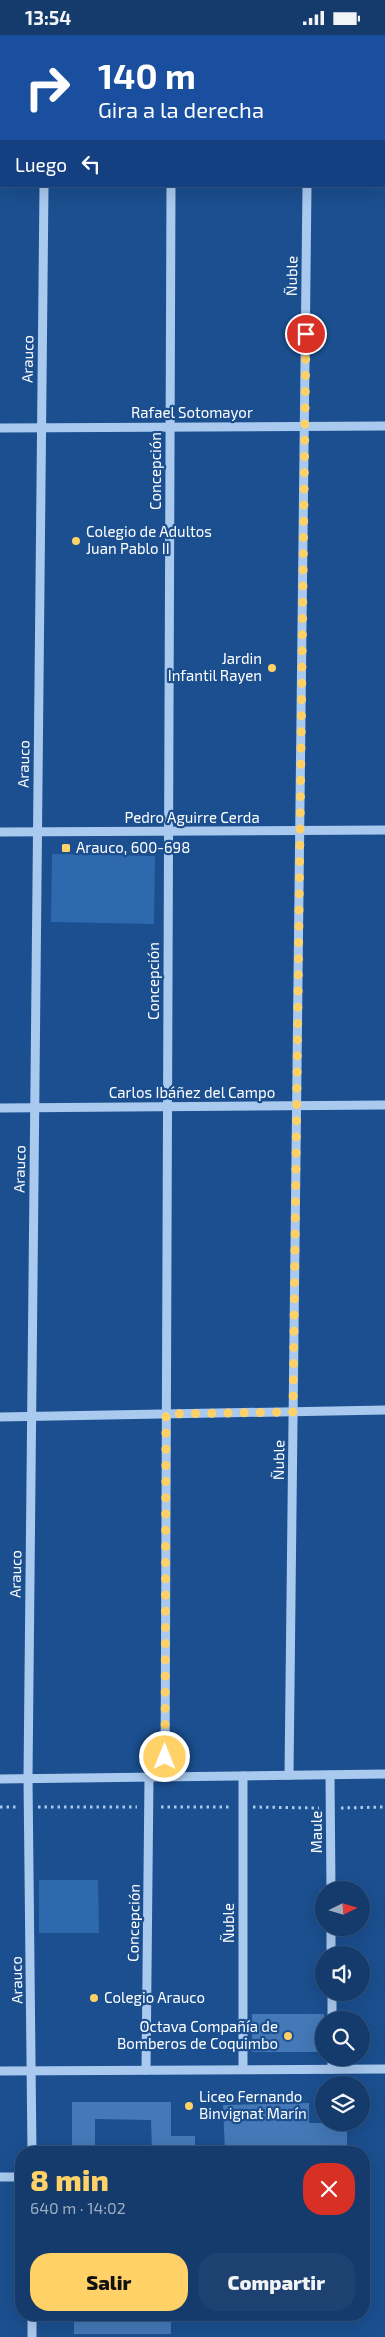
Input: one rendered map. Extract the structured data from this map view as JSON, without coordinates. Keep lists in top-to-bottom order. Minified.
{"streets":{"street":["Ñuble","Arauco","Rafael Sotomayor","Concepción","Pedro Aguirre Cerda","Carlos Ibáñez del Campo","Maule"]},"crossings":[["Ñuble","Rafael Sotomayor"],["Ñuble","Pedro Aguirre Cerda"],["Ñuble","Carlos Ibáñez del Campo"],["Arauco","Rafael Sotomayor"],["Arauco","Pedro Aguirre Cerda"],["Arauco","Carlos Ibáñez del Campo"],["Rafael Sotomayor","Concepción"],["Concepción","Pedro Aguirre Cerda"],["Concepción","Carlos Ibáñez del Campo"]],"places":{"other":["Colegio de Adultos Juan Pablo II","Jardin Infantil Rayen","Colegio Arauco","Octava Compañía de Bomberos de Coquimbo","Liceo Fernando Binvignat Marín"],"transit":["Arauco, 600-698"]},"north":"right","page":{"status":"13:54","turn":["140 m","Gira a la derecha"],"then":"Luego","heading":["8 min","640 m · 14:02"],"buttons":["Salir","Compartir"]}}
